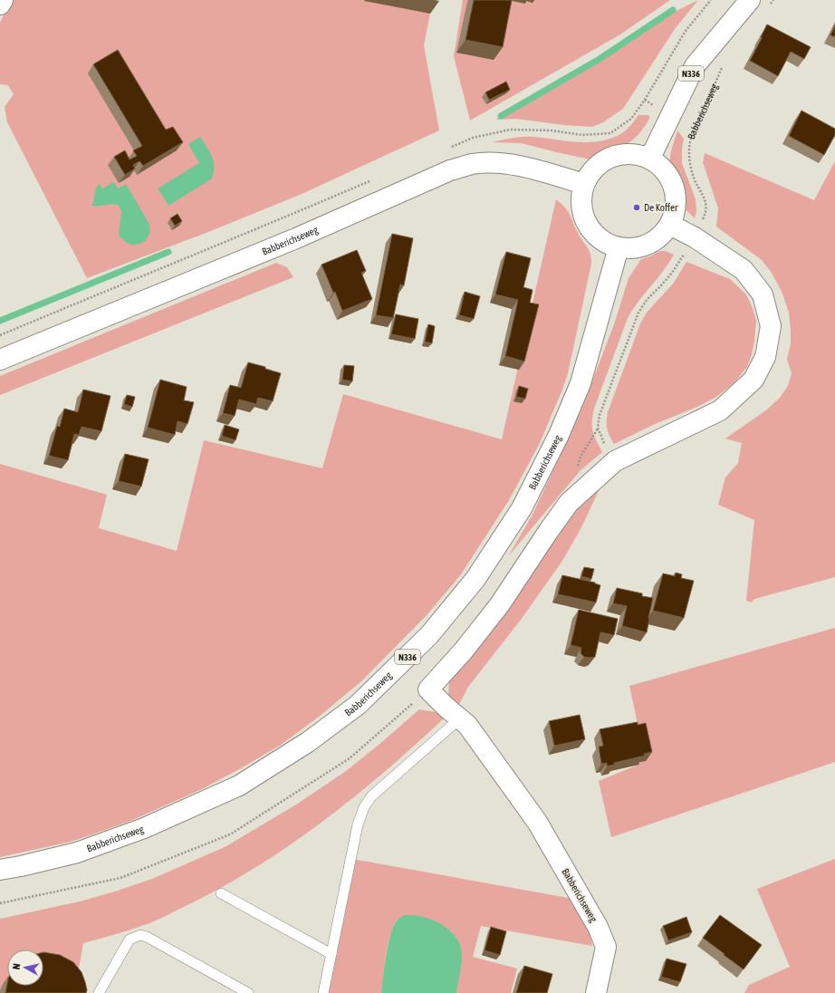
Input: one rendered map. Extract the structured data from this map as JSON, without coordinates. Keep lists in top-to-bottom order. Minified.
{"streets":{"street":["N336","Babberichseweg"]},"crossings":[["N336","Babberichseweg"]],"places":["De Koffer"],"north":"left"}
